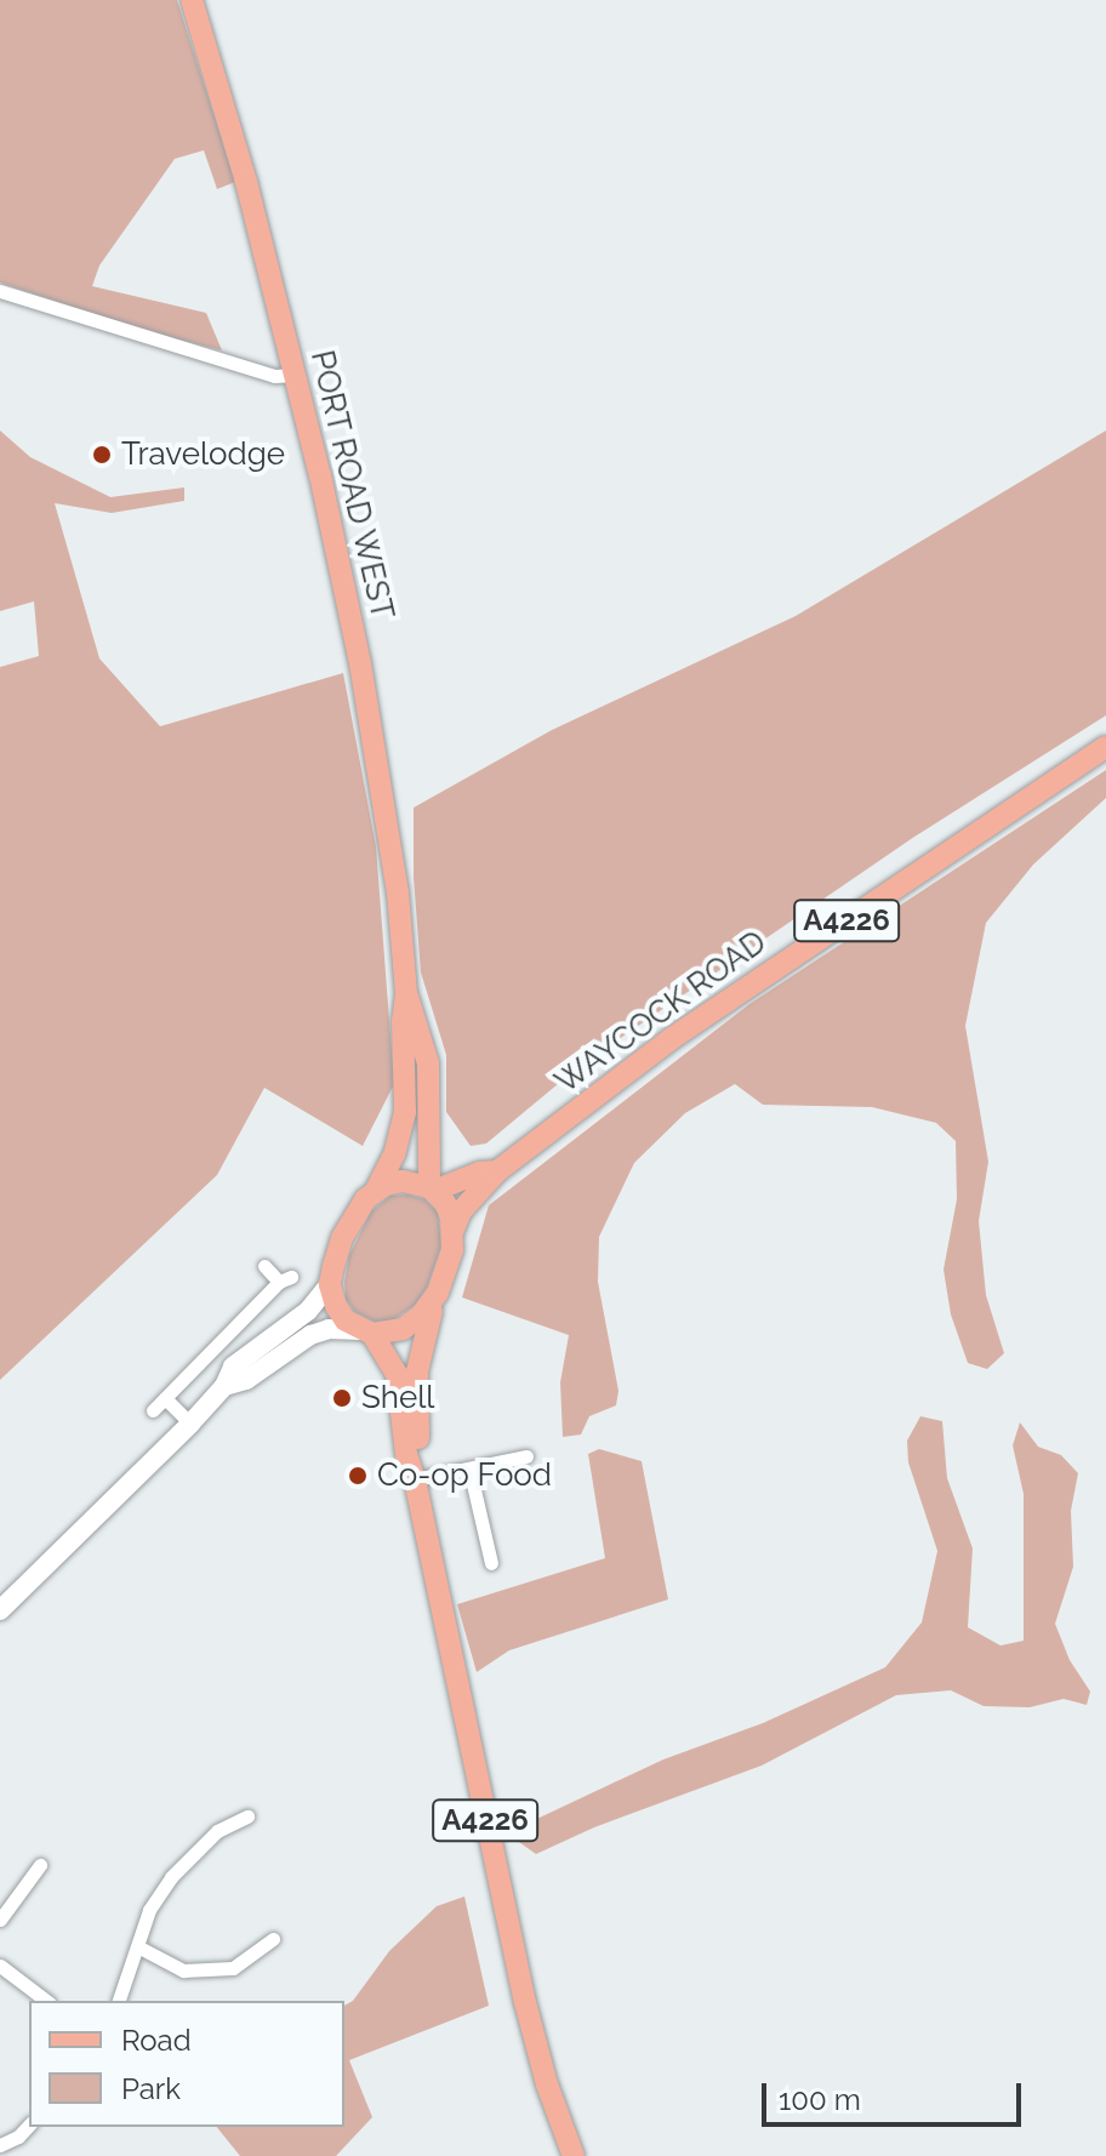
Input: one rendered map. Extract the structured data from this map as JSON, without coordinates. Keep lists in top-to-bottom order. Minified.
{"streets":{"main road":["PORT ROAD WEST","A4226","WAYCOCK ROAD"]},"crossings":[["PORT ROAD WEST","A4226"],["PORT ROAD WEST","WAYCOCK ROAD"],["A4226","WAYCOCK ROAD"]],"places":["Travelodge","Shell","Co-op Food"],"legend":["Road","Park"],"scale_bar":"100 m"}
